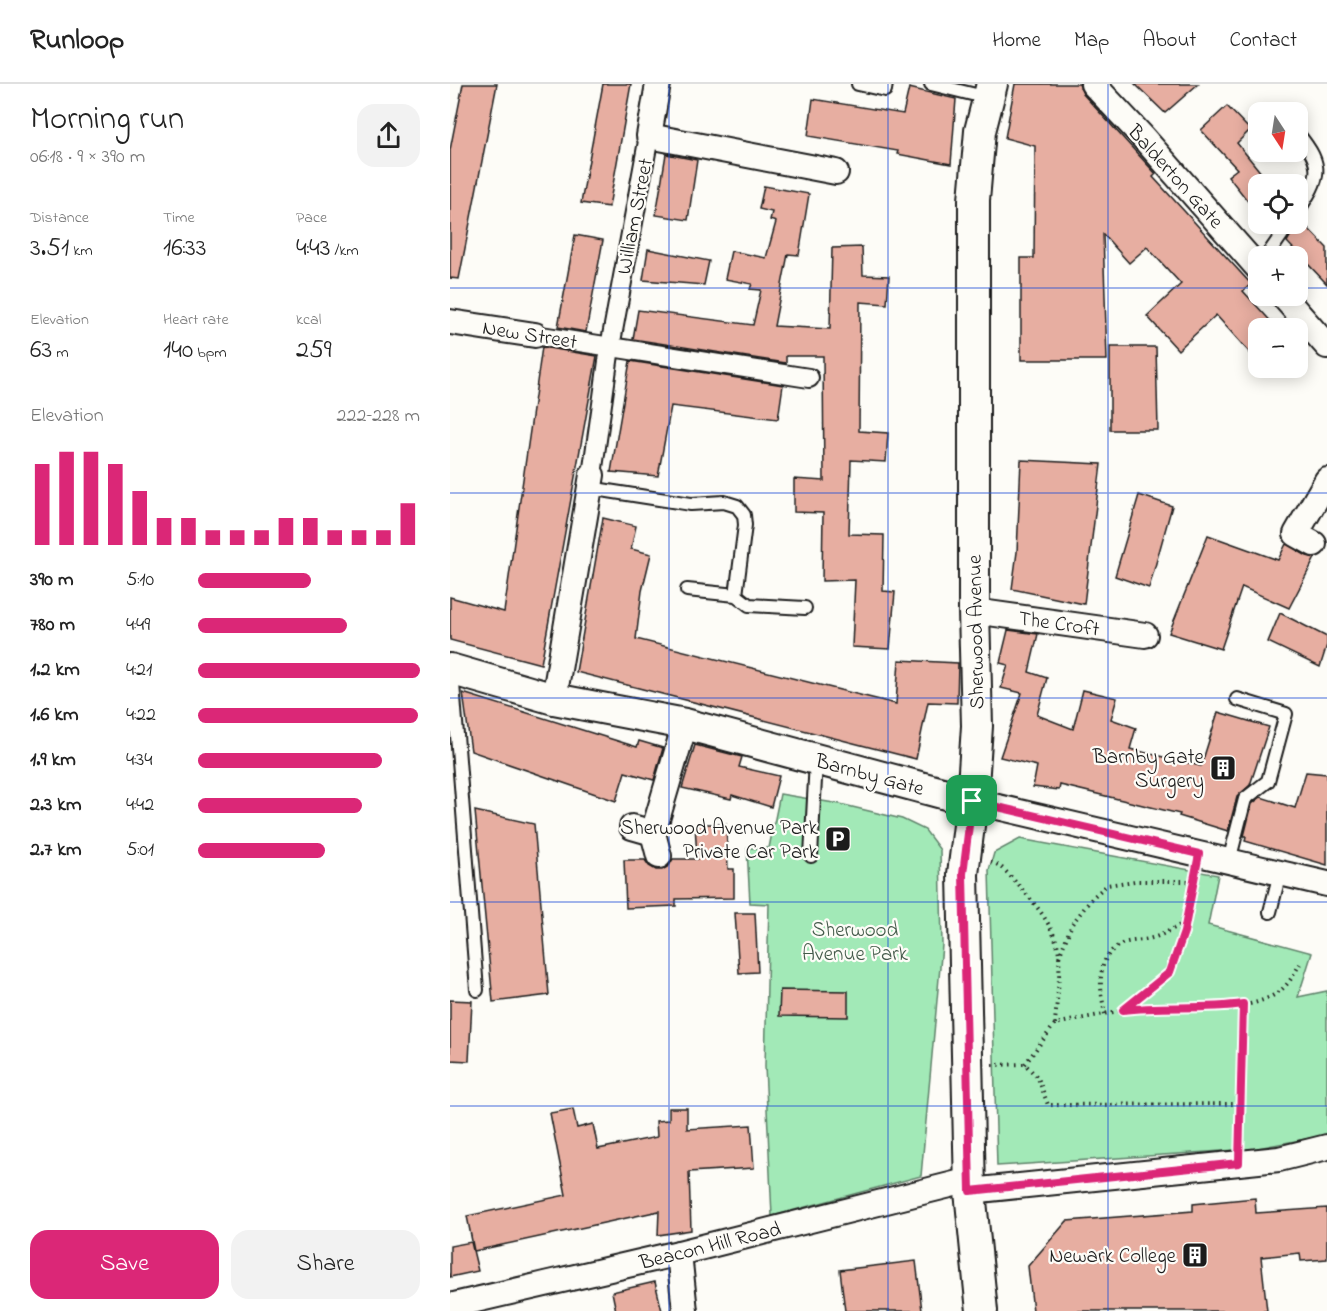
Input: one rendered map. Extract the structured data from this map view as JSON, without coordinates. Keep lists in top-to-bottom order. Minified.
{"streets":{"street":["Balderton Gate","William Street","New Street","The Croft","Sherwood Avenue","Barnby Gate","Beacon Hill Road"]},"crossings":[["William Street","New Street"],["The Croft","Sherwood Avenue"],["Sherwood Avenue","Barnby Gate"],["Sherwood Avenue","Beacon Hill Road"]],"parks":["Sherwood Avenue Park"],"places":{"building":["Barnby Gate Surgery","Newark College"],"parking":["Sherwood Avenue Park Private Car Park"]},"north":"bottom","page":{"header":"Runloop","nav":["Home","Map","About","Contact"],"heading":["Morning run","06:18 · 9 × 390 m"],"map_buttons":["+","−"],"stats":[["Distance","3.51 km"],["Time","16:33"],["Pace","4:43 /km"],["Elevation","63 m"],["Heart rate","140 bpm"],["kcal","259"]],"chart":["Elevation","222–228 m"],"list":[{"name":"390 m","note":"5:10"},{"name":"780 m","note":"4:49"},{"name":"1.2 km","note":"4:21"},{"name":"1.6 km","note":"4:22"},{"name":"1.9 km","note":"4:34"},{"name":"2.3 km","note":"4:42"},{"name":"2.7 km","note":"5:01"}],"buttons":["Save","Share"]}}
